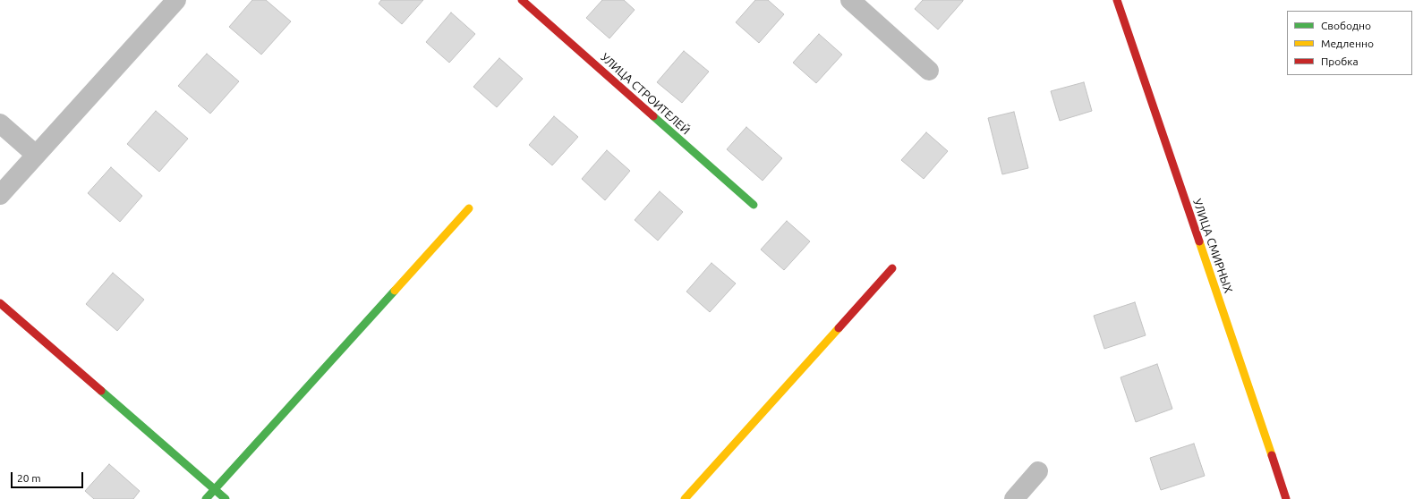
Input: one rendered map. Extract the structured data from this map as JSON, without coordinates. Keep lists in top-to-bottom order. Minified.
{"streets":{"street":["УЛИЦА СТРОИТЕЛЕЙ","УЛИЦА СМИРНЫХ"]},"legend":["Свободно","Медленно","Пробка"],"scale_bar":"20 m"}
